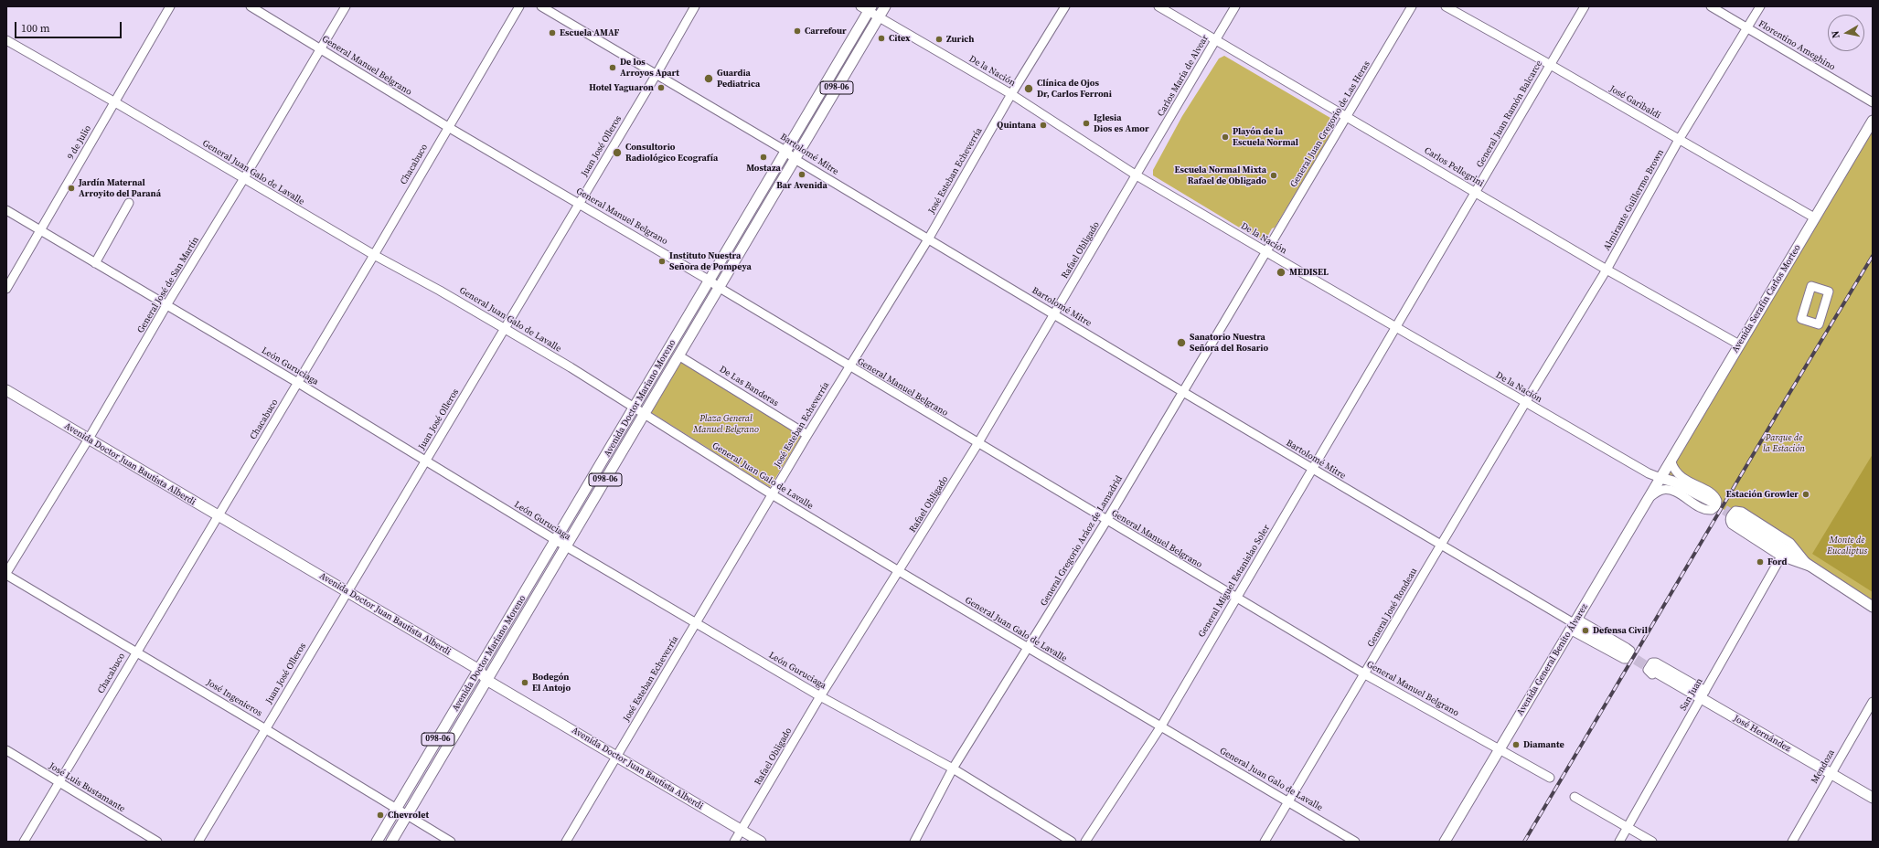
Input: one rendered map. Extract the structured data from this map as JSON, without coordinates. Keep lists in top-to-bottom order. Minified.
{"streets":{"main road":["098-06","Avenida Serafín Carlos Morteo","Avenida Doctor Mariano Moreno","Avenida Doctor Juan Bautista Alberdi","Avenida General Benito Álvarez","José Hernández"],"street":["Florentino Ameghino","General Manuel Belgrano","De la Nación","Carlos María de Alvear","José Garibaldi","General Juan Ramón Balcarce","General Juan Gregorio de Las Heras","9 de Julio","Juan José Olleros","Bartolomé Mitre","Chacabuco","Carlos Pellegrini","José Esteban Echeverría","General Juan Galo de Lavalle","Almirante Guillermo Brown","Rafael Obligado","General José de San Martín","León Guruciaga","De Las Banderas","General Gregorio Aráoz de Lamadrid","General Miguel Estanislao Soler","General José Rondeau","San Juan","José Ingenieros","Mendoza","José Luis Bustamante"]},"crossings":[["Florentino Ameghino","Almirante Guillermo Brown"],["General Manuel Belgrano","Juan José Olleros"],["General Manuel Belgrano","Chacabuco"],["General Manuel Belgrano","José Esteban Echeverría"],["General Manuel Belgrano","Rafael Obligado"],["General Manuel Belgrano","General José de San Martín"],["General Manuel Belgrano","Avenida Doctor Mariano Moreno"],["General Manuel Belgrano","General Gregorio Aráoz de Lamadrid"],["General Manuel Belgrano","General Miguel Estanislao Soler"],["General Manuel Belgrano","General José Rondeau"],["General Manuel Belgrano","Avenida General Benito Álvarez"],["De la Nación","Carlos María de Alvear"],["De la Nación","098-06"],["De la Nación","General Juan Ramón Balcarce"],["De la Nación","General Juan Gregorio de Las Heras"],["De la Nación","José Esteban Echeverría"],["De la Nación","Almirante Guillermo Brown"],["De la Nación","Rafael Obligado"],["De la Nación","Avenida Serafín Carlos Morteo"],["De la Nación","Avenida Doctor Mariano Moreno"],["De la Nación","General Gregorio Aráoz de Lamadrid"],["De la Nación","General Miguel Estanislao Soler"],["De la Nación","General José Rondeau"],["De la Nación","Avenida General Benito Álvarez"],["Carlos María de Alvear","Carlos Pellegrini"],["Carlos María de Alvear","Rafael Obligado"],["098-06","Avenida Doctor Mariano Moreno"],["José Garibaldi","General Juan Ramón Balcarce"],["José Garibaldi","Almirante Guillermo Brown"],["José Garibaldi","Avenida Serafín Carlos Morteo"],["General Juan Ramón Balcarce","Carlos Pellegrini"],["General Juan Ramón Balcarce","General Miguel Estanislao Soler"],["General Juan Gregorio de Las Heras","Carlos Pellegrini"],["General Juan Gregorio de Las Heras","General Gregorio Aráoz de Lamadrid"],["9 de Julio","General Juan Galo de Lavalle"],["9 de Julio","León Guruciaga"],["Juan José Olleros","Bartolomé Mitre"],["Juan José Olleros","General Juan Galo de Lavalle"],["Juan José Olleros","León Guruciaga"],["Juan José Olleros","Avenida Doctor Juan Bautista Alberdi"],["Juan José Olleros","José Ingenieros"],["Bartolomé Mitre","José Esteban Echeverría"],["Bartolomé Mitre","Rafael Obligado"],["Bartolomé Mitre","Avenida Doctor Mariano Moreno"],["Bartolomé Mitre","General Gregorio Aráoz de Lamadrid"],["Bartolomé Mitre","General Miguel Estanislao Soler"],["Bartolomé Mitre","General José Rondeau"],["Bartolomé Mitre","Avenida General Benito Álvarez"],["Chacabuco","General Juan Galo de Lavalle"],["Chacabuco","León Guruciaga"],["Chacabuco","Avenida Doctor Juan Bautista Alberdi"],["Chacabuco","José Ingenieros"],["Chacabuco","José Luis Bustamante"],["Carlos Pellegrini","Almirante Guillermo Brown"],["Carlos Pellegrini","Avenida Serafín Carlos Morteo"],["José Esteban Echeverría","General Juan Galo de Lavalle"],["José Esteban Echeverría","León Guruciaga"],["José Esteban Echeverría","De Las Banderas"],["José Esteban Echeverría","Avenida Doctor Juan Bautista Alberdi"],["General Juan Galo de Lavalle","Rafael Obligado"],["General Juan Galo de Lavalle","General José de San Martín"],["General Juan Galo de Lavalle","Avenida Doctor Mariano Moreno"],["General Juan Galo de Lavalle","General Gregorio Aráoz de Lamadrid"],["General Juan Galo de Lavalle","General Miguel Estanislao Soler"],["General Juan Galo de Lavalle","General José Rondeau"],["Almirante Guillermo Brown","General José Rondeau"],["Rafael Obligado","León Guruciaga"],["Rafael Obligado","Avenida Doctor Juan Bautista Alberdi"],["General José de San Martín","León Guruciaga"],["General José de San Martín","Avenida Doctor Juan Bautista Alberdi"],["General José de San Martín","José Ingenieros"],["Avenida Serafín Carlos Morteo","Avenida General Benito Álvarez"],["León Guruciaga","Avenida Doctor Mariano Moreno"],["León Guruciaga","General Gregorio Aráoz de Lamadrid"],["De Las Banderas","Avenida Doctor Mariano Moreno"],["Avenida Doctor Mariano Moreno","Avenida Doctor Juan Bautista Alberdi"],["Avenida Doctor Mariano Moreno","José Ingenieros"],["San Juan","José Hernández"],["José Hernández","Mendoza"]],"parks":["Plaza General Manuel Belgrano","Parque de la Estación","Monte de Eucaliptus"],"places":["Carrefour","Escuela AMAF","Citex","Zurich","De los Arroyos Apart","Guardia Pediatrica","Hotel Yaguaron","Clínica de Ojos Dr, Carlos Ferroni","Iglesia Dios es Amor","Quintana","Playón de la Escuela Normal","Consultorio Radiológico Ecografía","Mostaza","Bar Avenida","Escuela Normal Mixta Rafael de Obligado","Jardín Maternal Arroyito del Paraná","Instituto Nuestra Señora de Pompeya","MEDISEL","Sanatorio Nuestra Señora del Rosario","Estación Growler","Ford","Defensa Civil","Bodegón El Antojo","Diamante","Chevrolet"],"scale_bar":"100 m","north":"left"}
